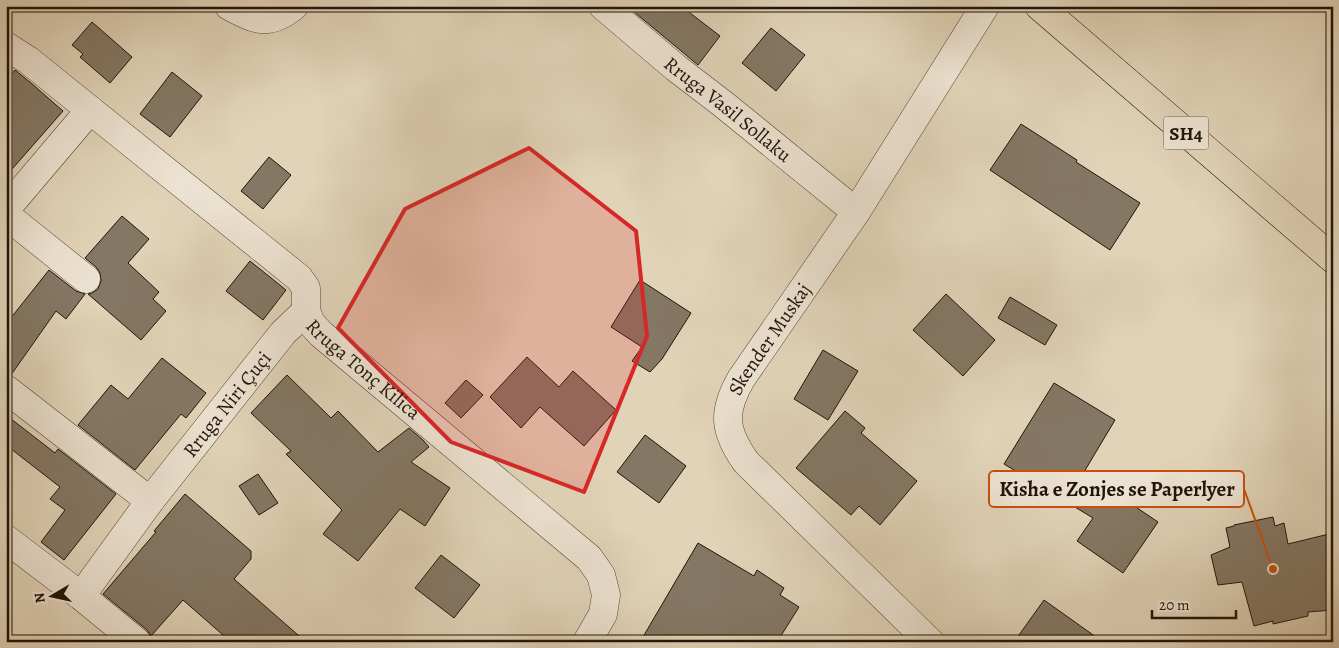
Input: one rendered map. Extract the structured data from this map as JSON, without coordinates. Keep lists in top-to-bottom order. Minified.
{"streets":{"main road":["SH4"],"street":["Rruga Vasil Sollaku","Skender Muskaj","Rruga Tonç Kilica","Rruga Niri Çuçi"]},"crossings":[["Rruga Vasil Sollaku","Skender Muskaj"],["Rruga Tonç Kilica","Rruga Niri Çuçi"]],"places":["Kisha e Zonjes se Paperlyer"],"scale_bar":"20 m","north":"left"}
